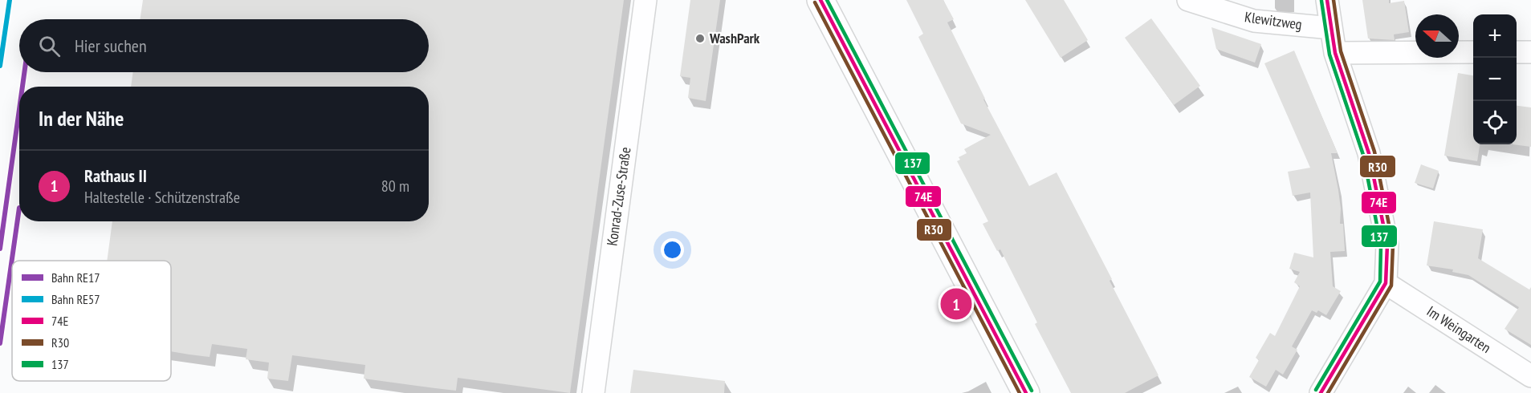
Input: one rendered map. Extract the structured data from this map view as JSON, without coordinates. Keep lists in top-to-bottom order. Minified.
{"streets":{"street":["Klewitzweg","Konrad-Zuse-Straße","Im Weingarten"]},"places":["WashPark"],"lines":["rail line RE57","transit line 74E","transit line R30","transit line 137","rail line RE17"],"legend":["Bahn RE17","Bahn RE57","74E","R30","137"],"north":"left","page":{"map_buttons":["+","−"],"search":"Hier suchen","heading":"In der Nähe","list":[{"mark":"1","name":"Rathaus II","note":"Haltestelle · Schützenstraße","value":"80 m"}],"pins":"1"}}
